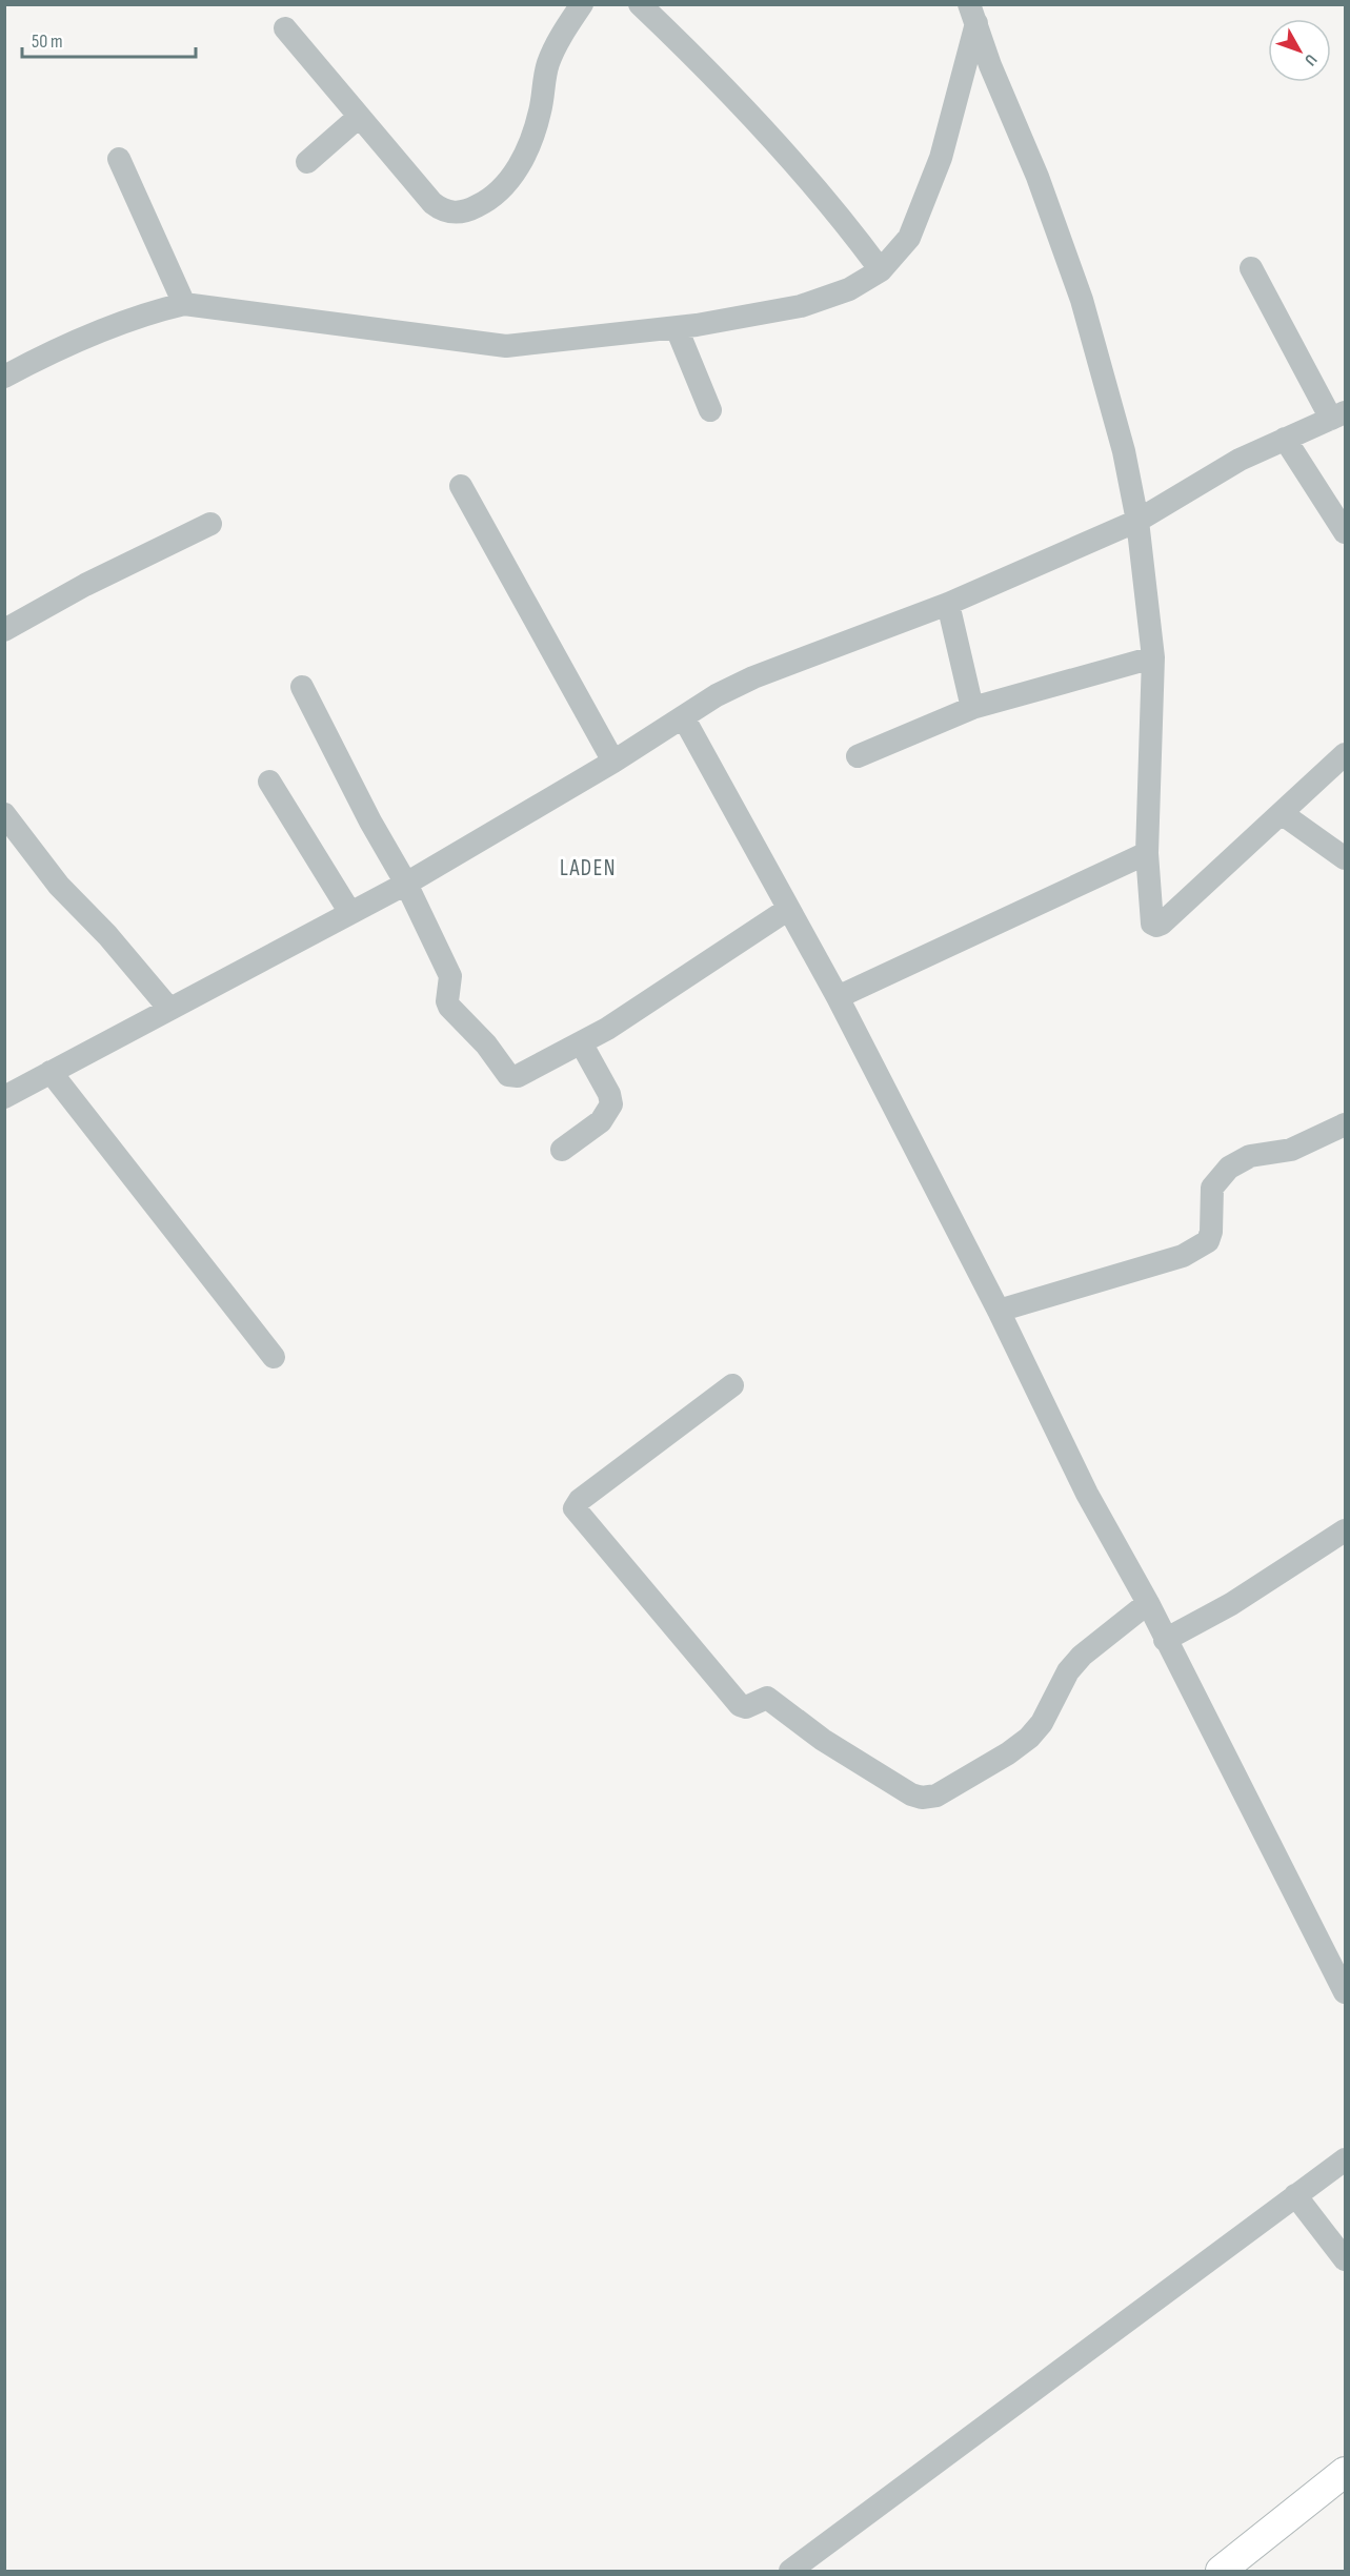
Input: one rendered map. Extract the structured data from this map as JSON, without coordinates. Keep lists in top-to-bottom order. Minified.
{"districts":["LADEN"],"scale_bar":"50 m","north":"bottom right"}
